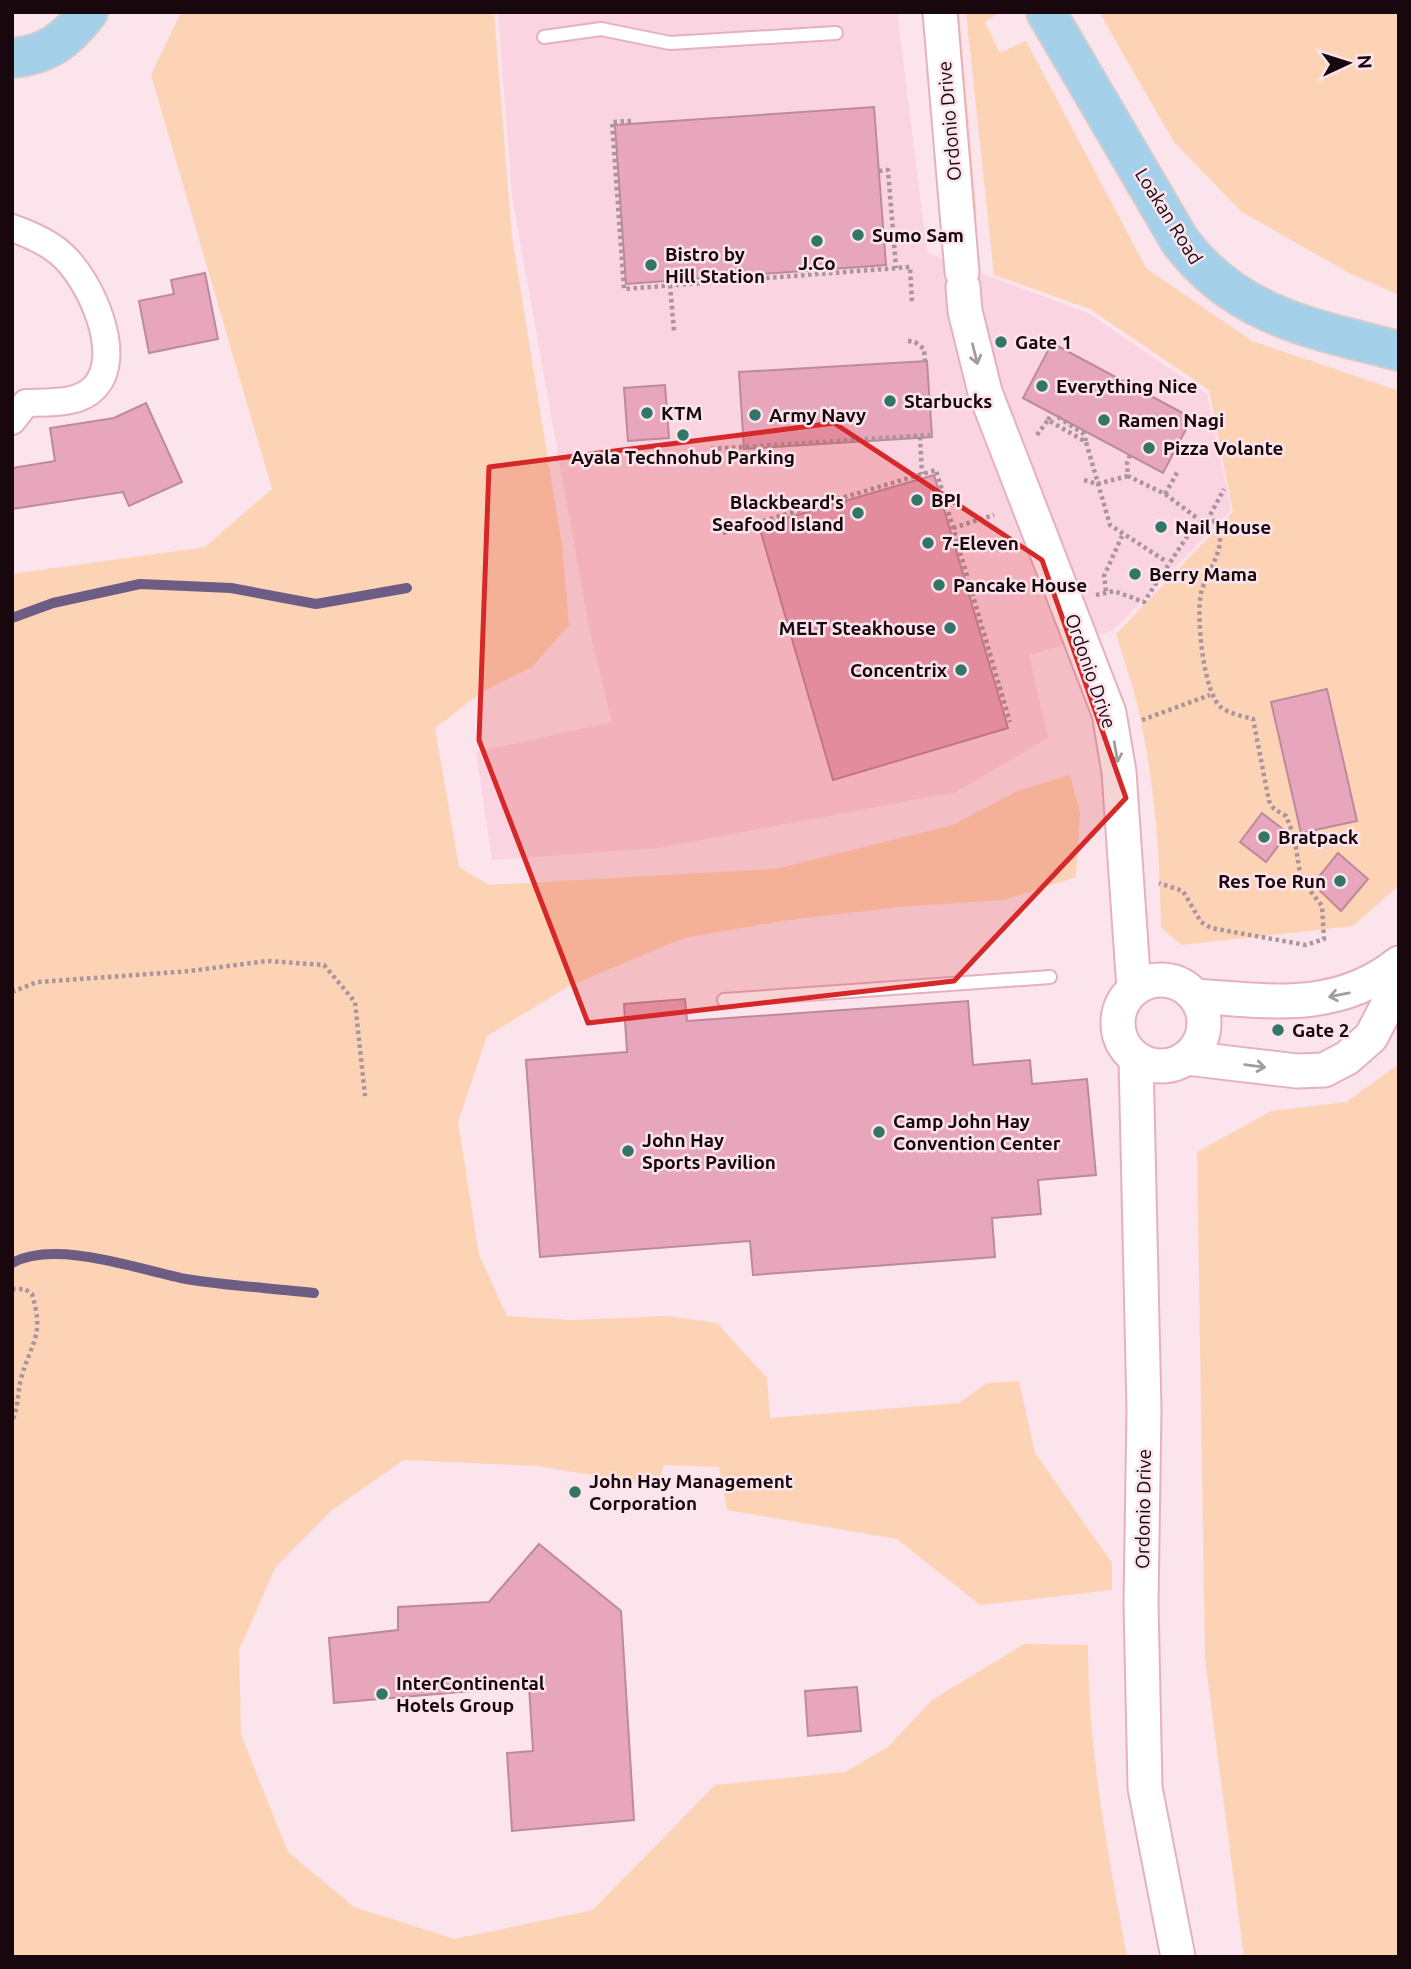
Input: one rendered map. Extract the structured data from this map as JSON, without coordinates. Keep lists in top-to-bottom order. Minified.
{"streets":{"main road":["Loakan Road"],"street":["Ordonio Drive"]},"one_way":["Ordonio Drive"],"places":["Sumo Sam","J.Co","Bistro by Hill Station","Gate 1","Everything Nice","Starbucks","KTM","Army Navy","Ramen Nagi","Ayala Technohub Parking","Pizza Volante","BPI","Blackbeard's Seafood Island","Nail House","7-Eleven","Berry Mama","Pancake House","MELT Steakhouse","Concentrix","Bratpack","Res Toe Run","Gate 2","Camp John Hay Convention Center","John Hay Sports Pavilion","John Hay Management Corporation","InterContinental Hotels Group"],"north":"right"}
